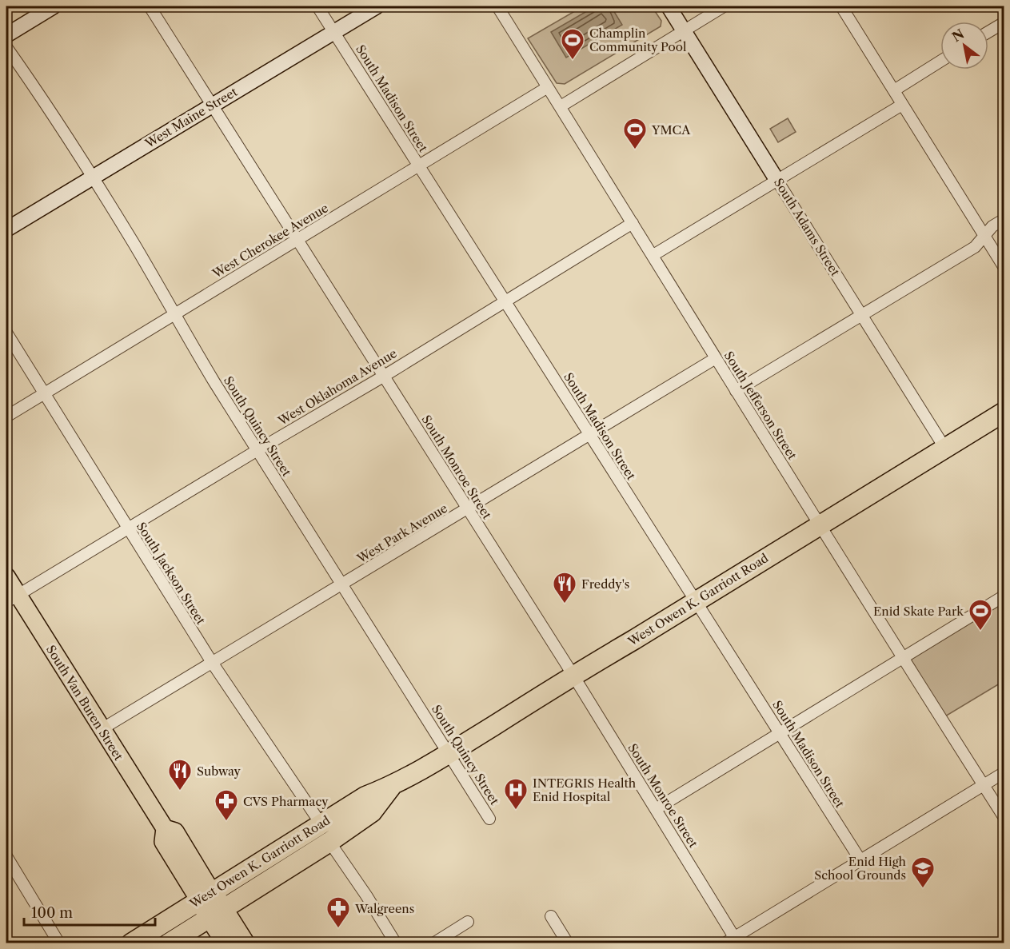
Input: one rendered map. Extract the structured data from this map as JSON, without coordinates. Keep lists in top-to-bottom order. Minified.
{"streets":{"highway":["West Owen K. Garriott Road","South Van Buren Street"],"main road":["West Maine Street","South Adams Street"],"street":["South Madison Street","West Cherokee Avenue","West Oklahoma Avenue","South Jefferson Street","South Quincy Street","South Monroe Street","West Park Avenue","South Jackson Street"]},"crossings":[["South Madison Street","West Maine Street"],["South Madison Street","West Cherokee Avenue"],["South Madison Street","West Oklahoma Avenue"],["South Madison Street","West Park Avenue"],["South Madison Street","West Owen K. Garriott Road"],["West Maine Street","South Quincy Street"],["West Maine Street","South Monroe Street"],["South Adams Street","West Owen K. Garriott Road"],["West Cherokee Avenue","South Jefferson Street"],["West Cherokee Avenue","South Quincy Street"],["West Cherokee Avenue","South Monroe Street"],["West Cherokee Avenue","South Jackson Street"],["West Oklahoma Avenue","South Jefferson Street"],["West Oklahoma Avenue","South Quincy Street"],["West Oklahoma Avenue","South Monroe Street"],["West Oklahoma Avenue","South Jackson Street"],["West Oklahoma Avenue","South Van Buren Street"],["South Jefferson Street","West Park Avenue"],["South Jefferson Street","West Owen K. Garriott Road"],["South Quincy Street","West Park Avenue"],["South Quincy Street","West Owen K. Garriott Road"],["South Monroe Street","West Park Avenue"],["South Monroe Street","West Owen K. Garriott Road"],["West Park Avenue","South Jackson Street"],["West Park Avenue","South Van Buren Street"],["South Jackson Street","West Owen K. Garriott Road"],["West Owen K. Garriott Road","South Van Buren Street"]],"places":{"sports":["Champlin Community Pool","YMCA","Enid Skate Park"],"restaurant":["Freddy's","Subway"],"hospital":["INTEGRIS Health Enid Hospital"],"pharmacy":["CVS Pharmacy","Walgreens"],"school or university":["Enid High School Grounds"]},"scale_bar":"100 m","north":"top left"}
